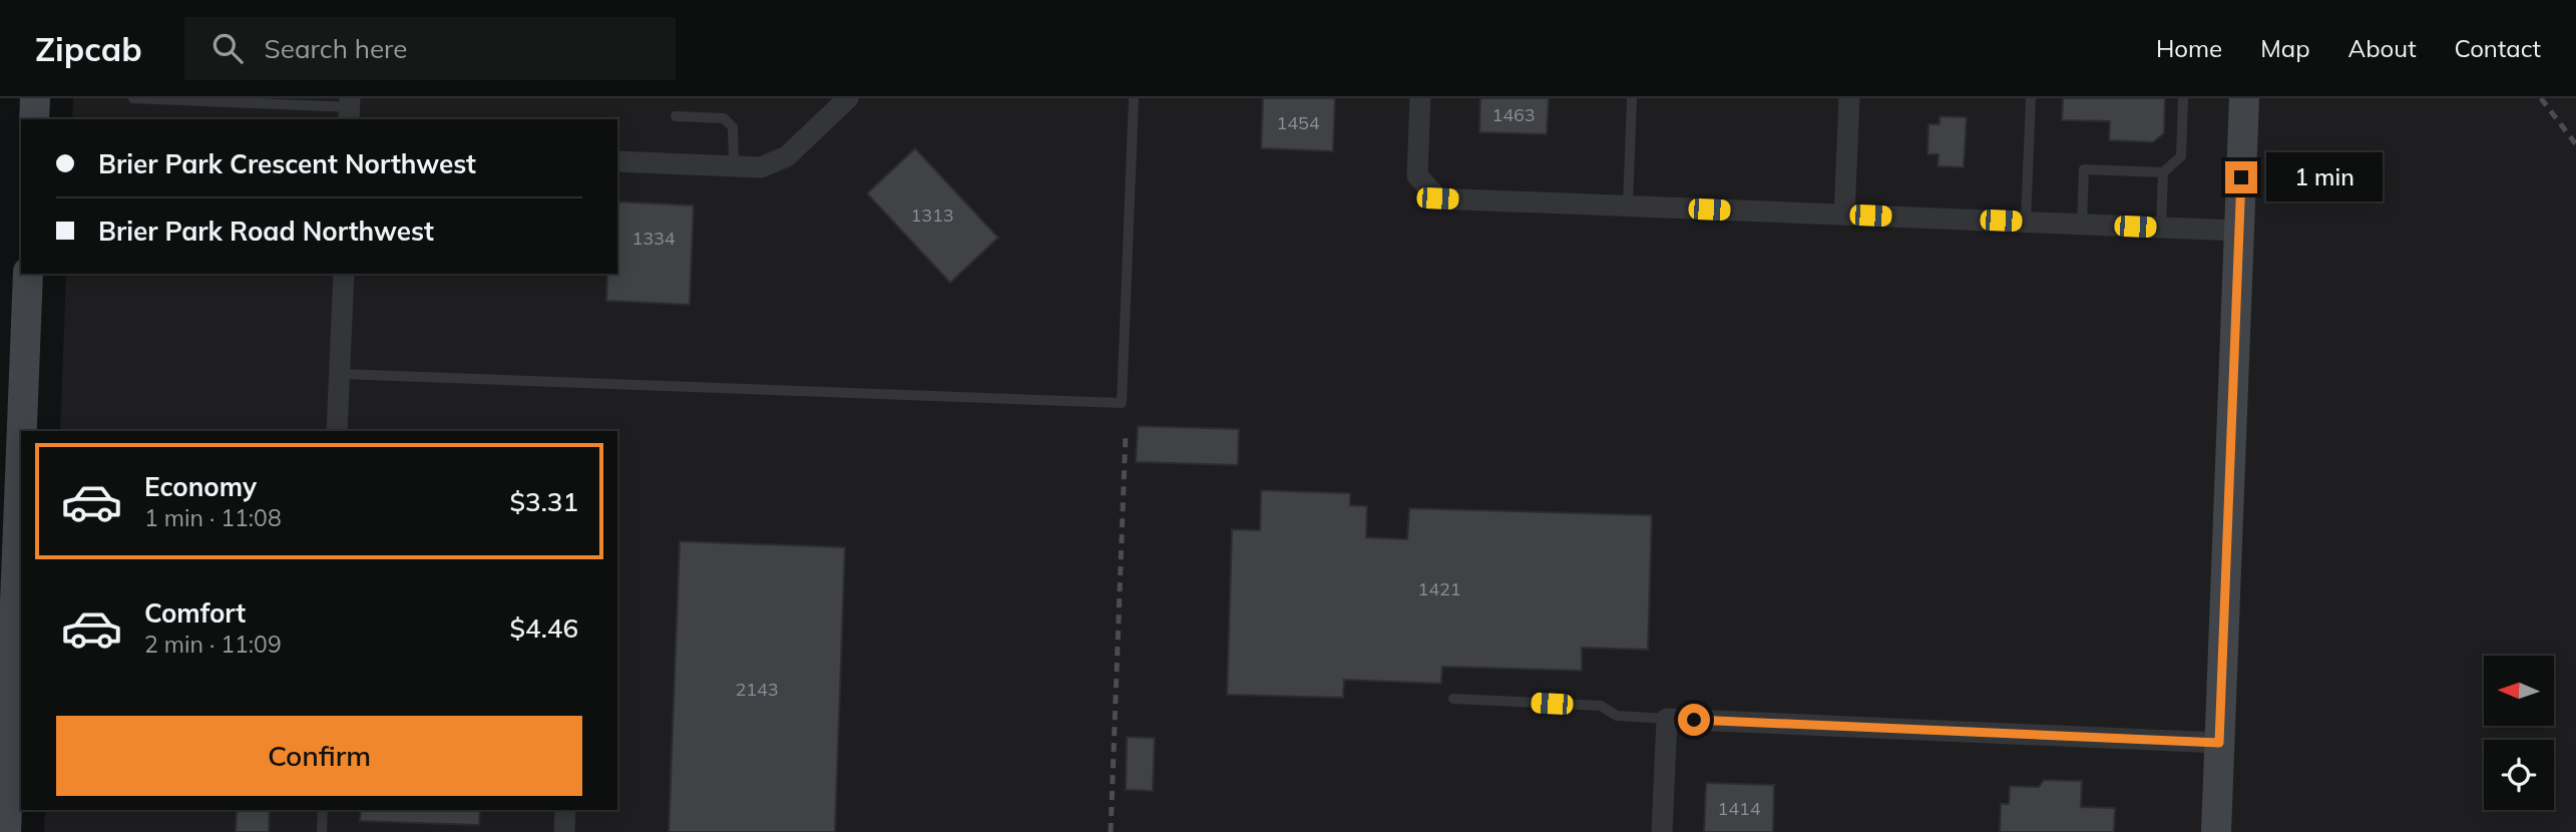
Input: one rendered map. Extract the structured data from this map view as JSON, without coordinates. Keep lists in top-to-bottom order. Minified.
{"house_numbers":["1463","1454","1313","1334","1421","2143","1414"],"north":"left","page":{"header":"Zipcab","search":"Search here","nav":["Home","Map","About","Contact"],"banner":["Brier Park Crescent Northwest","Brier Park Road Northwest"],"bubble":"1 min","list":[{"name":"Economy","note":"1 min · 11:08","value":"$3.31"},{"name":"Comfort","note":"2 min · 11:09","value":"$4.46"}],"buttons":"Confirm"}}
